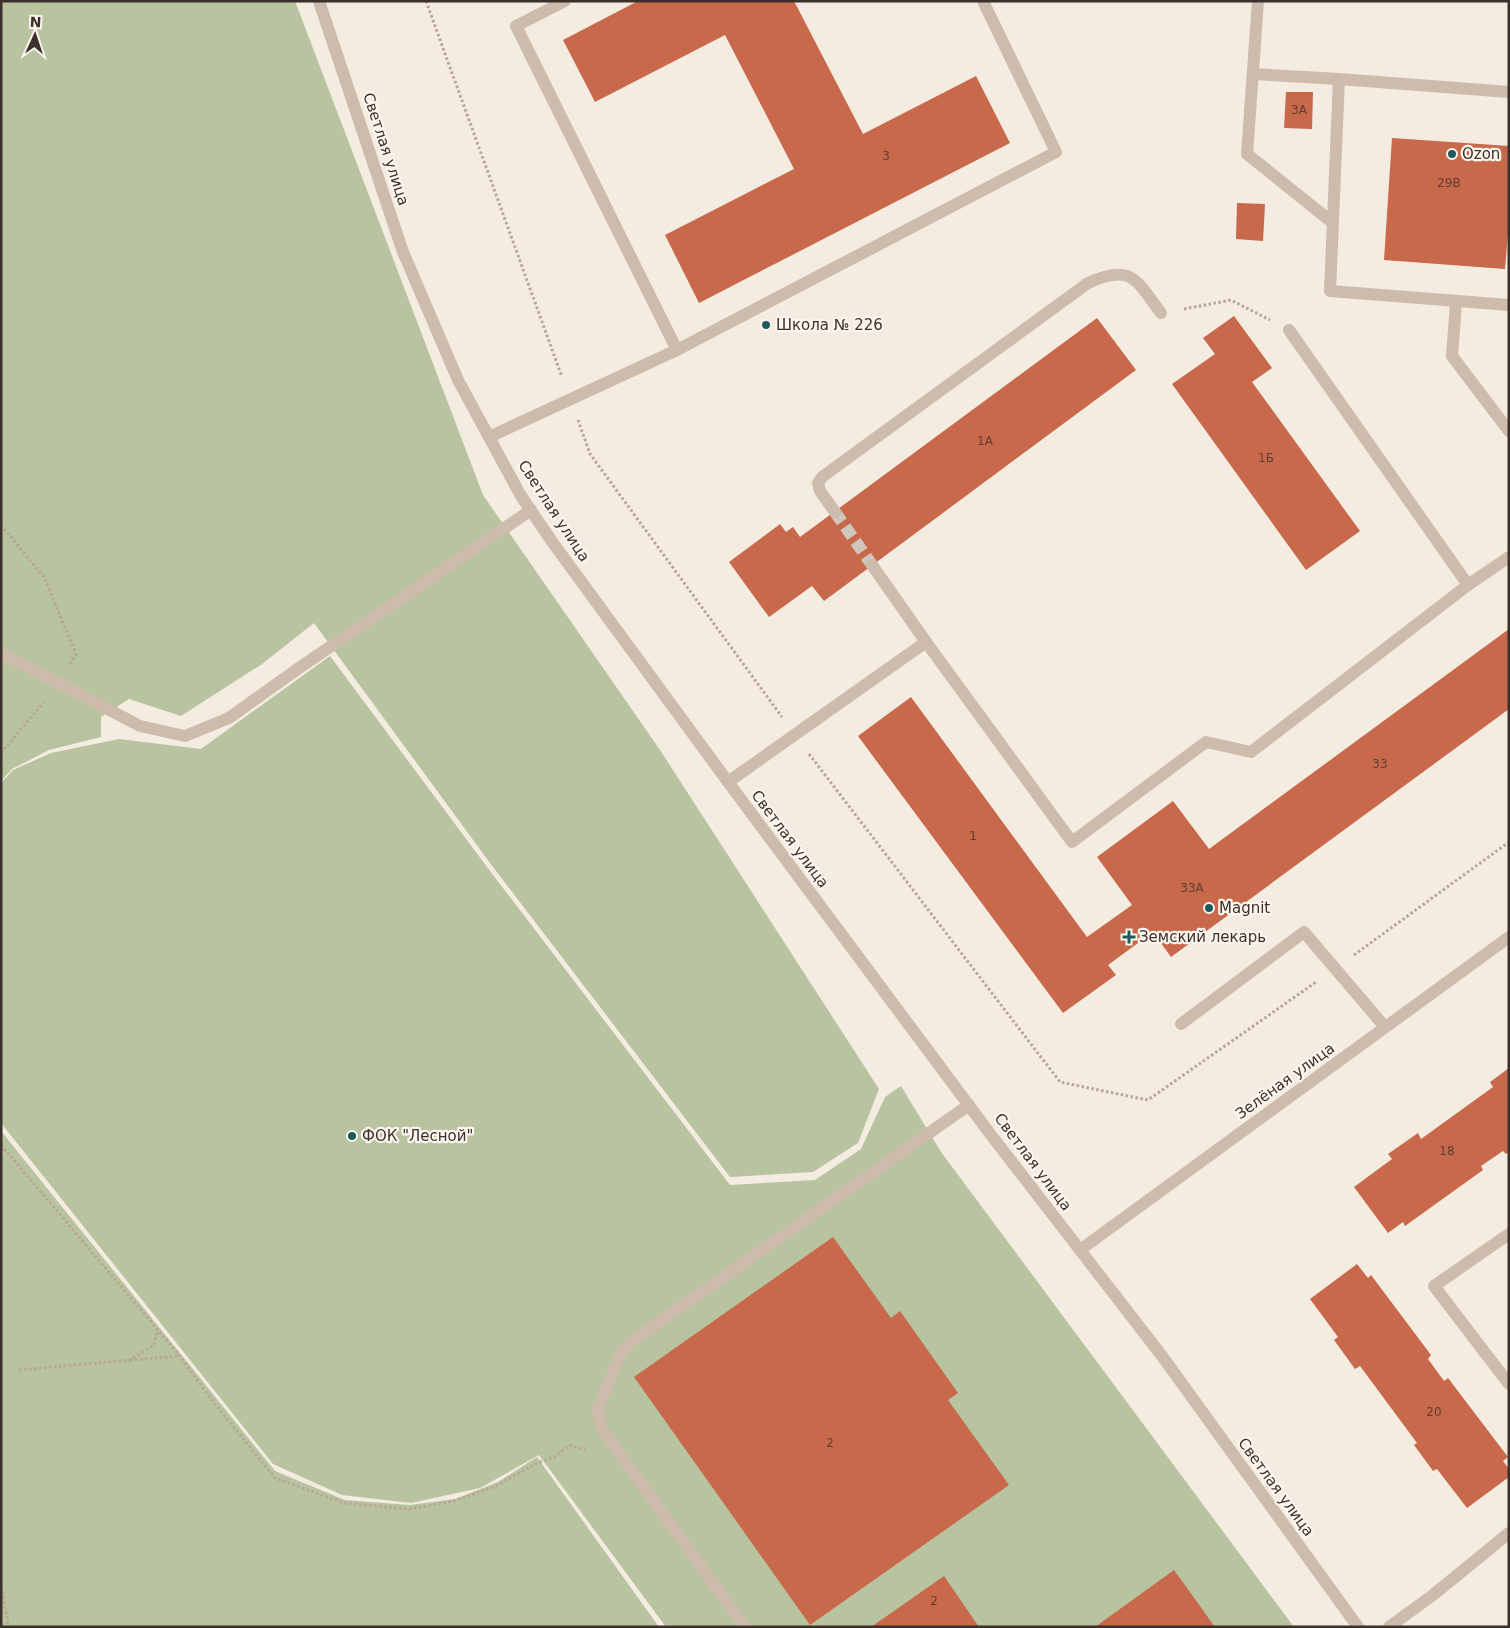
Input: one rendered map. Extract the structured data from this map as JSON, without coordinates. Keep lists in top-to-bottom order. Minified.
{"streets":{"street":["Светлая улица","Зелёная улица"]},"crossings":[["Светлая улица","Зелёная улица"]],"places":{"other":["Ozon","Школа № 226","Magnit","ФОК \"Лесной\""],"health":["Земский лекарь"]},"house_numbers":["3А","3","29В","1А","1Б","33","1","33А","18","20","2","2"],"north":"top"}
